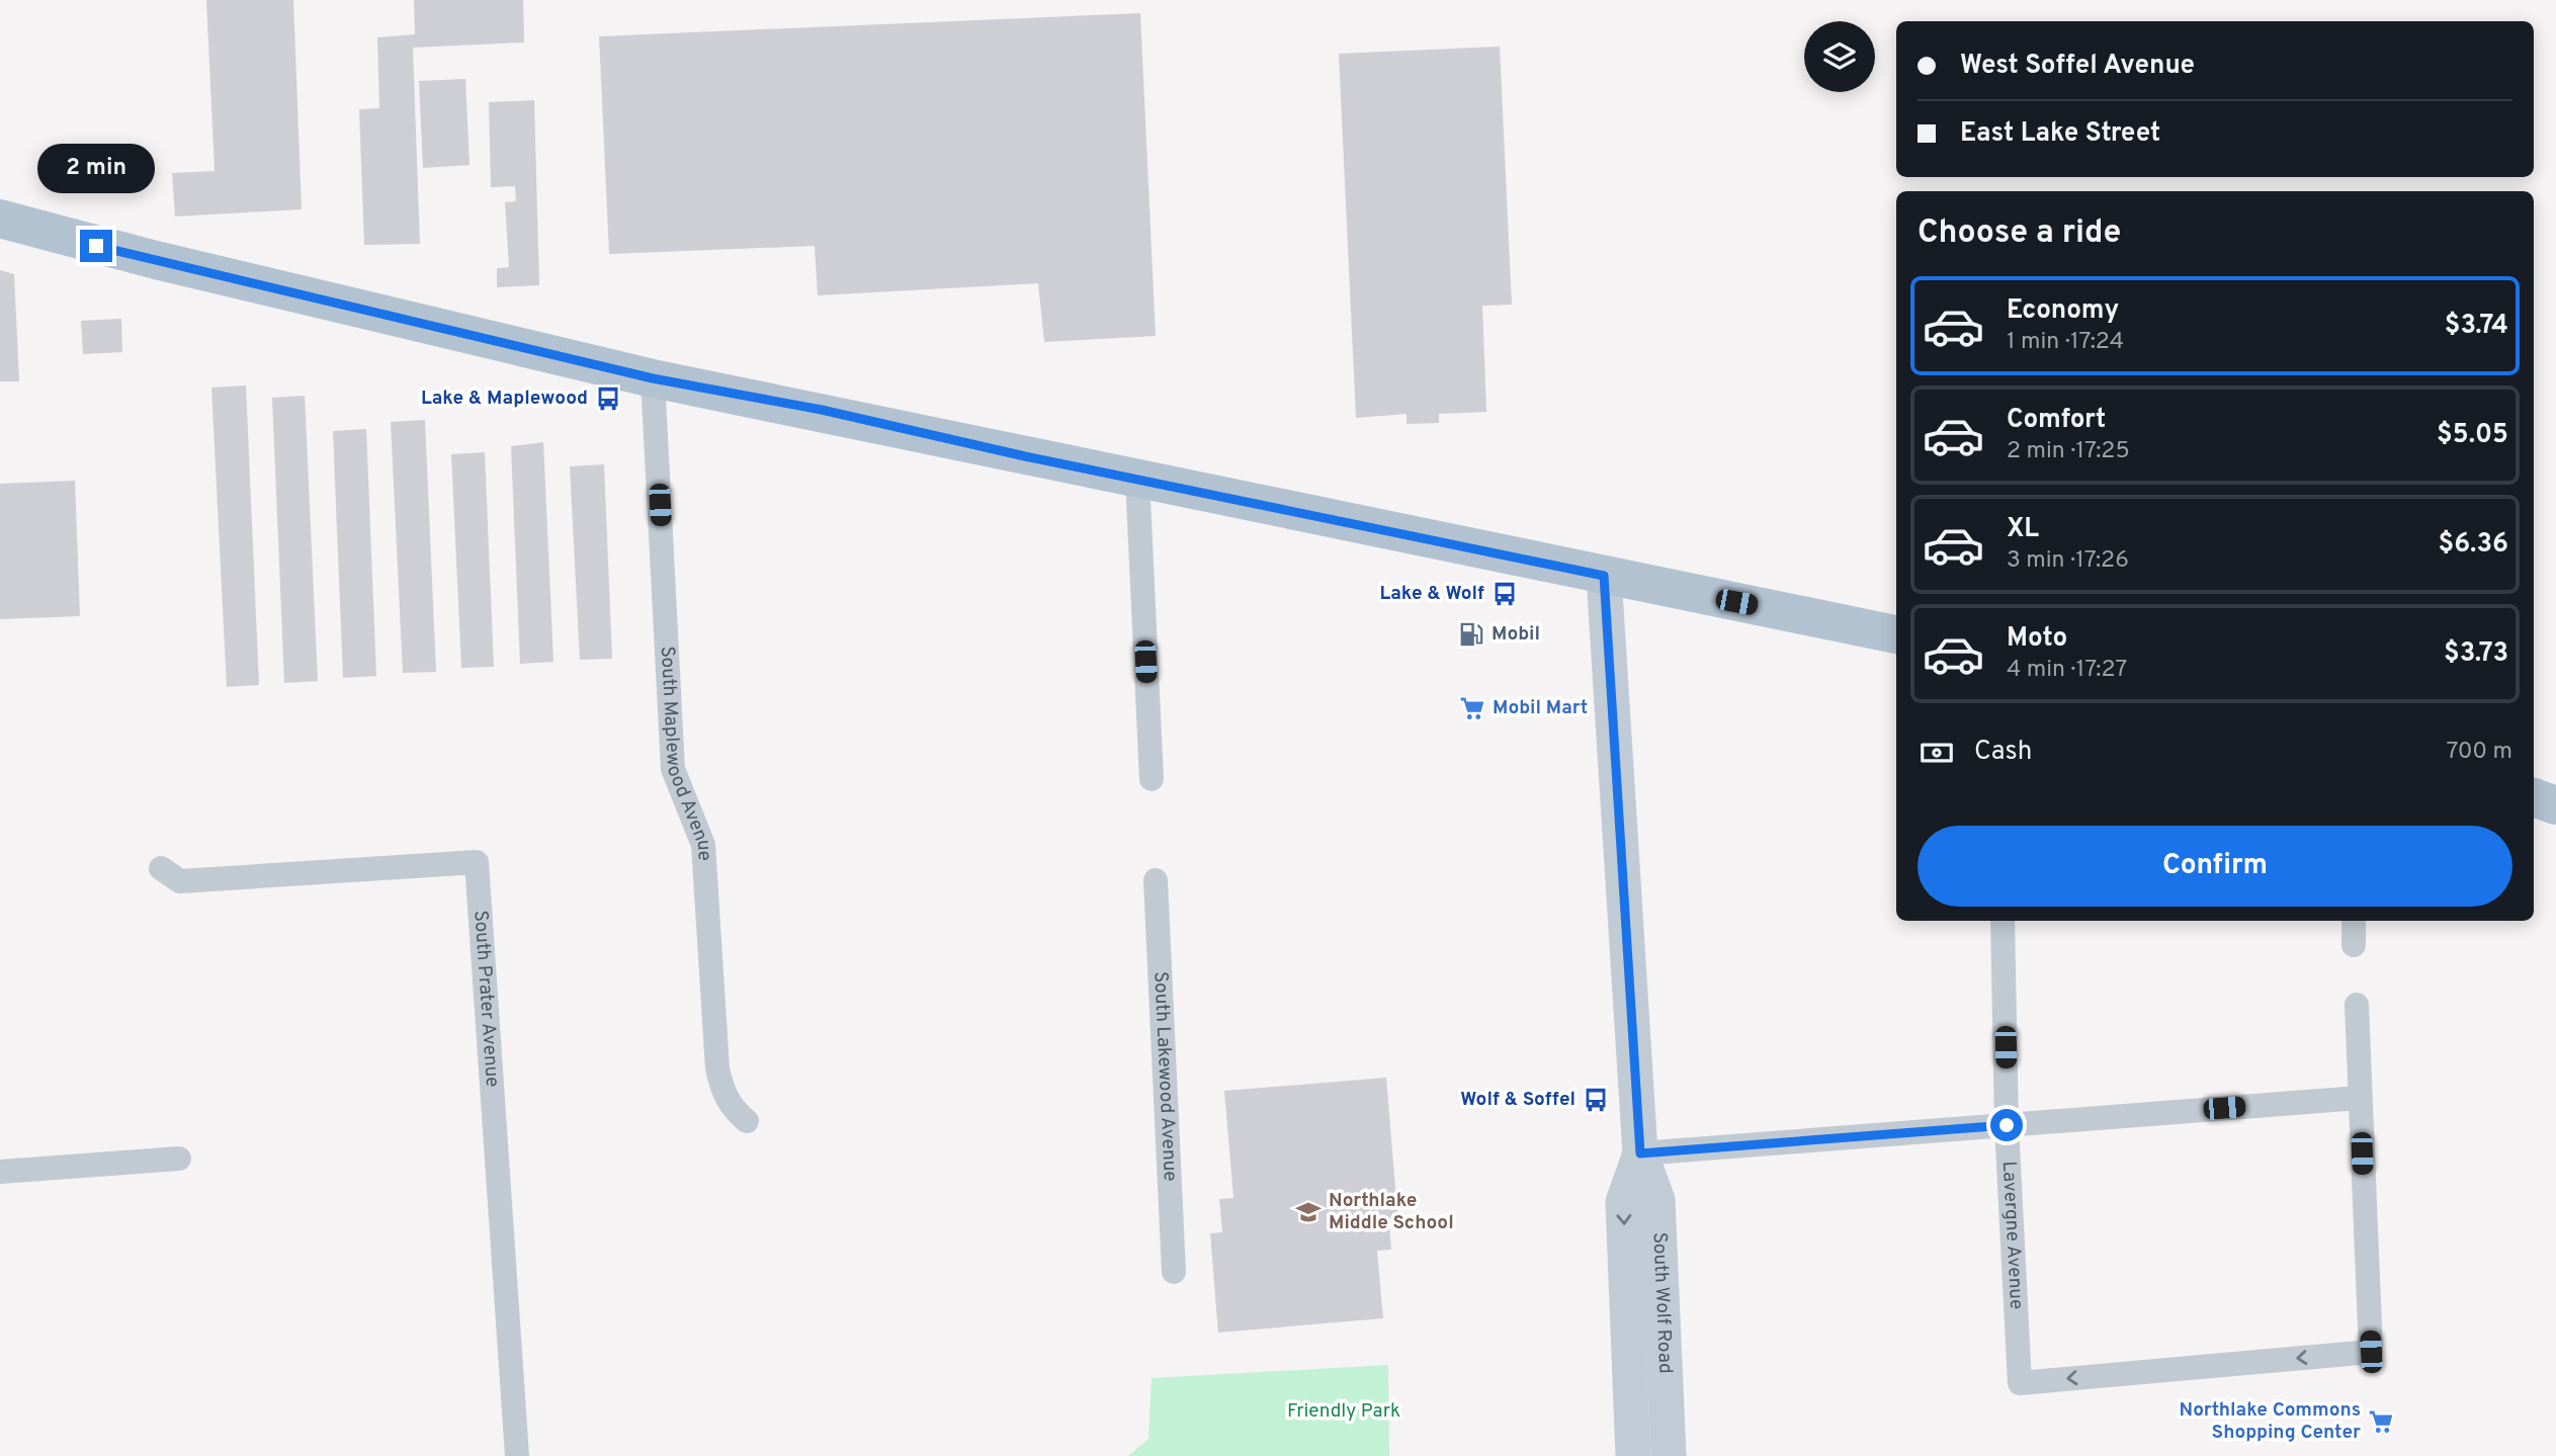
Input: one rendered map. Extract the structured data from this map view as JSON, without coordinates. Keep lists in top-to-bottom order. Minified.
{"streets":{"main road":["South Wolf Road"],"street":["South Maplewood Avenue","South Prater Avenue","South Lakewood Avenue","Lavergne Avenue"]},"parks":["Friendly Park"],"places":{"bus stop":["Lake & Maplewood","Lake & Wolf","Wolf & Soffel"],"fuel station":["Mobil"],"supermarket":["Mobil Mart","Northlake Commons Shopping Center"],"school or university":["Northlake Middle School"]},"page":{"banner":["West Soffel Avenue","East Lake Street"],"bubble":"2 min","heading":"Choose a ride","list":[{"name":"Economy","note":"1 min · 17:24","value":"$3.74"},{"name":"Comfort","note":"2 min · 17:25","value":"$5.05"},{"name":"XL","note":"3 min · 17:26","value":"$6.36"},{"name":"Moto","note":"4 min · 17:27","value":"$3.73"}],"pay":["Cash","700 m"],"buttons":"Confirm"}}
